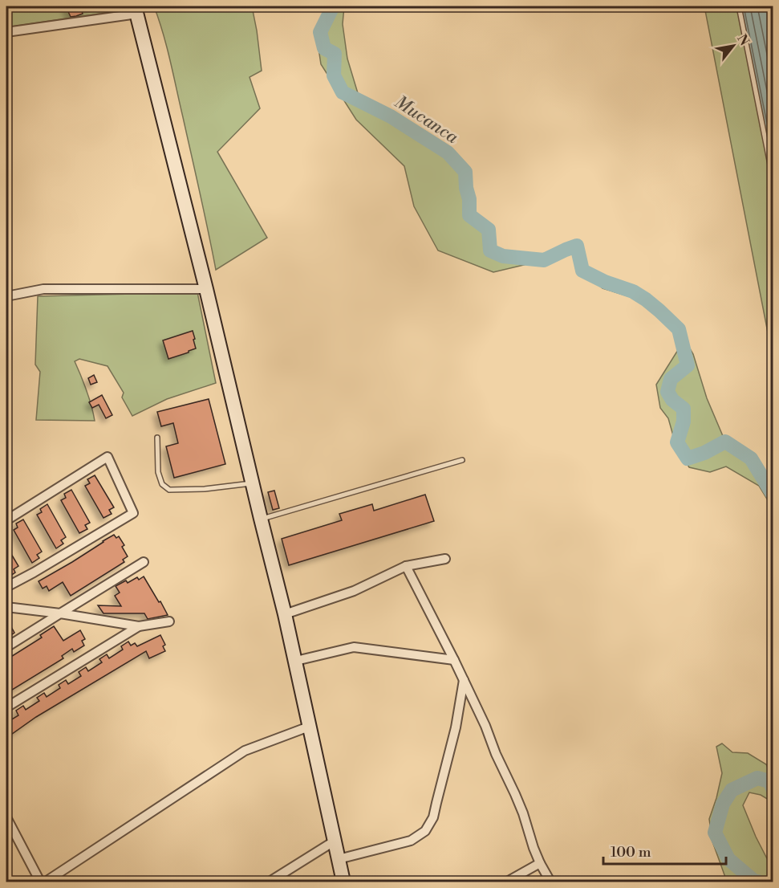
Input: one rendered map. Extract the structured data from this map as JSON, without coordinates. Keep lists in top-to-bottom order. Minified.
{"water":["Mucanca"],"scale_bar":"100 m","north":"top right"}
